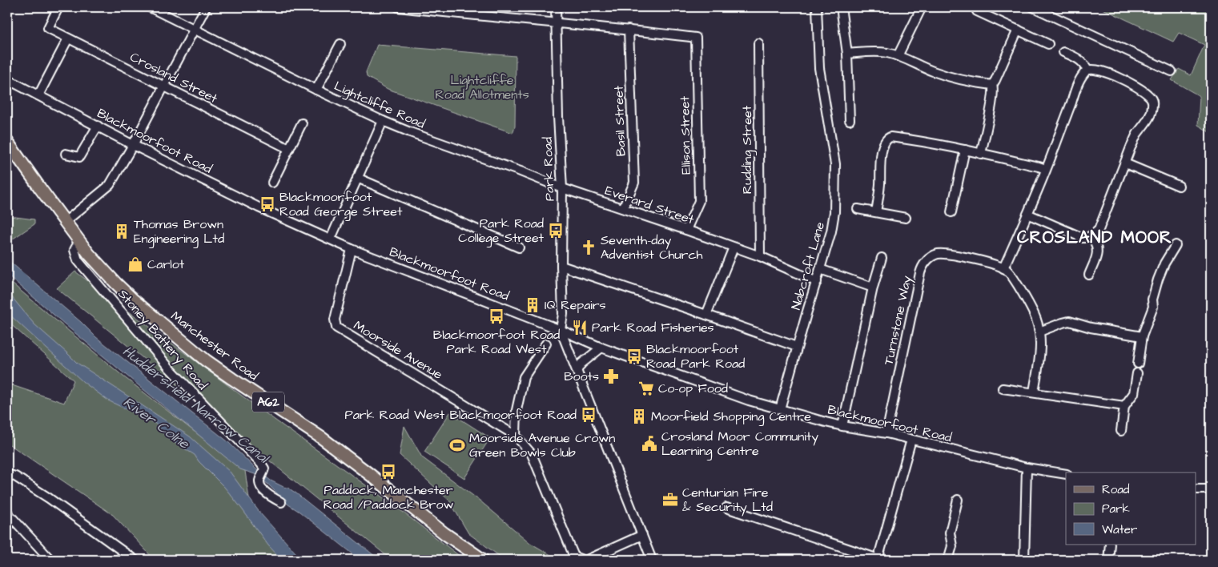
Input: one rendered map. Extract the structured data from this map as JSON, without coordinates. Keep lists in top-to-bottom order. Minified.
{"streets":{"main road":["Manchester Road","A62"],"street":["Crosland Street","Lightcliffe Road","Basil Street","Ellison Street","Blackmoorfoot Road","Rudding Street","Park Road","Everard Street","Nabcroft Lane","Turnstone Way","Stoney Battery Road","Moorside Avenue"]},"crossings":[["Lightcliffe Road","Park Road"],["Lightcliffe Road","Everard Street"],["Basil Street","Ellison Street"],["Basil Street","Everard Street"],["Ellison Street","Everard Street"],["Blackmoorfoot Road","Park Road"],["Blackmoorfoot Road","Nabcroft Lane"],["Blackmoorfoot Road","Turnstone Way"],["Blackmoorfoot Road","Moorside Avenue"],["Rudding Street","Everard Street"],["Park Road","Everard Street"],["Everard Street","Nabcroft Lane"],["Stoney Battery Road","Manchester Road"]],"districts":["CROSLAND MOOR"],"water":["Huddersfield Narrow Canal","River Colne"],"parks":["Lightcliffe Road Allotments"],"places":{"bus stop":["Blackmoorfoot Road George Street","Park Road College Street","Blackmoorfoot Road Park Road West","Blackmoorfoot Road Park Road","Park Road West Blackmoorfoot Road","Paddock, Manchester Road /Paddock Brow"],"building":["Thomas Brown Engineering Ltd","IQ Repairs","Moorfield Shopping Centre"],"church":["Seventh-day Adventist Church"],"shop":["Carlot"],"restaurant":["Park Road Fisheries"],"pharmacy":["Boots"],"supermarket":["Co-op Food"],"public building":["Crosland Moor Community Learning Centre"],"sports":["Moorside Avenue Crown Green Bowls Club"],"office":["Centurian Fire & Security Ltd"]},"legend":["Road","Park","Water"]}
